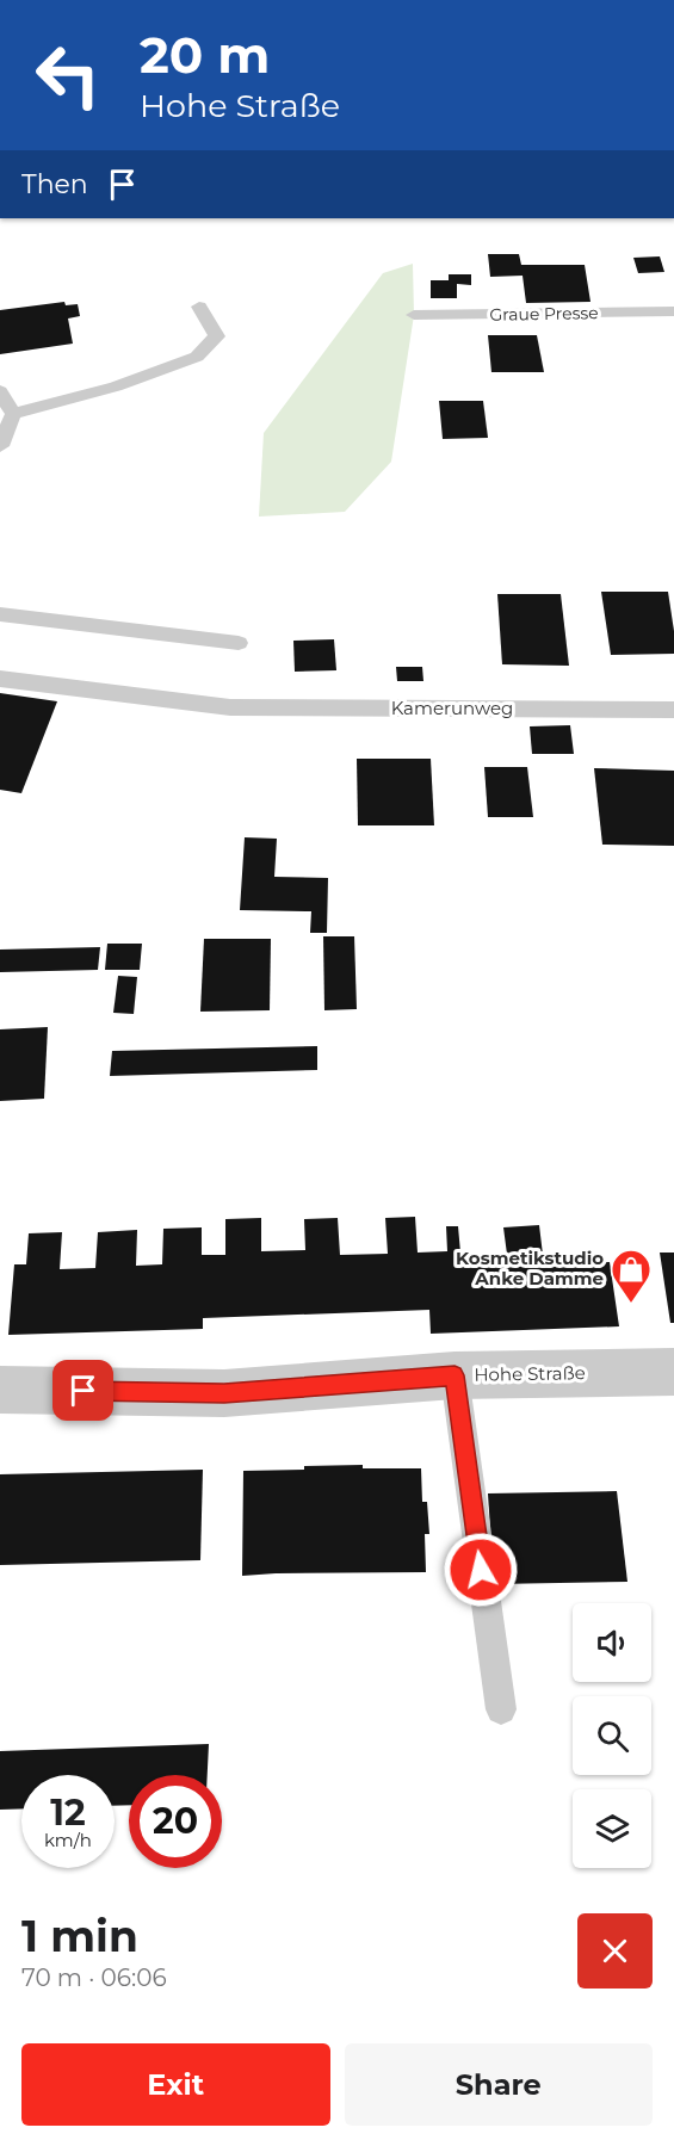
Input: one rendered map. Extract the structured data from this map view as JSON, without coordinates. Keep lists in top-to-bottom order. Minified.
{"streets":{"street":["Hohe Straße"],"lane":["Graue Presse","Kamerunweg"]},"places":{"shop":["Kosmetikstudio Anke Damme"]},"page":{"turn":["20 m","Hohe Straße"],"then":"Then","speed":"12 km/h","limit":"20","heading":["1 min","70 m · 06:06"],"buttons":["Exit","Share"]}}
